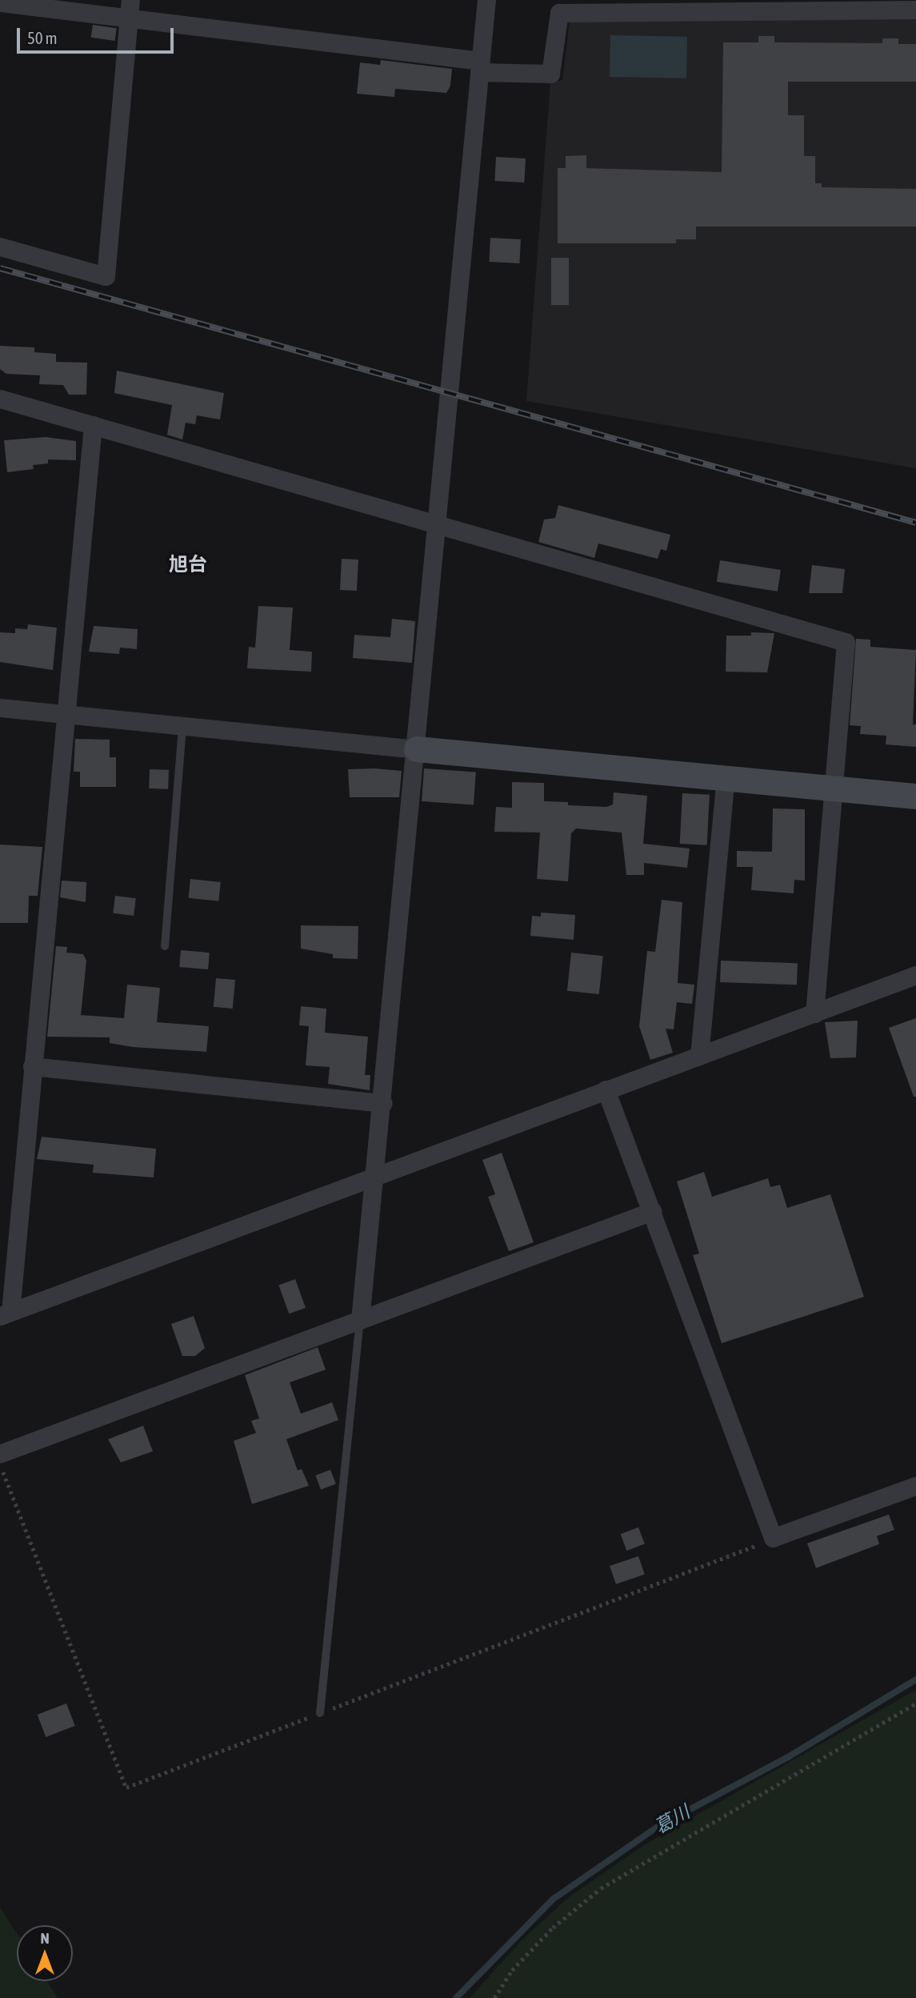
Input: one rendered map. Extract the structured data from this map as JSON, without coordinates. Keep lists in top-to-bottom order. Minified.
{"districts":["旭台"],"water":["葛川"],"scale_bar":"50 m","north":"top"}
